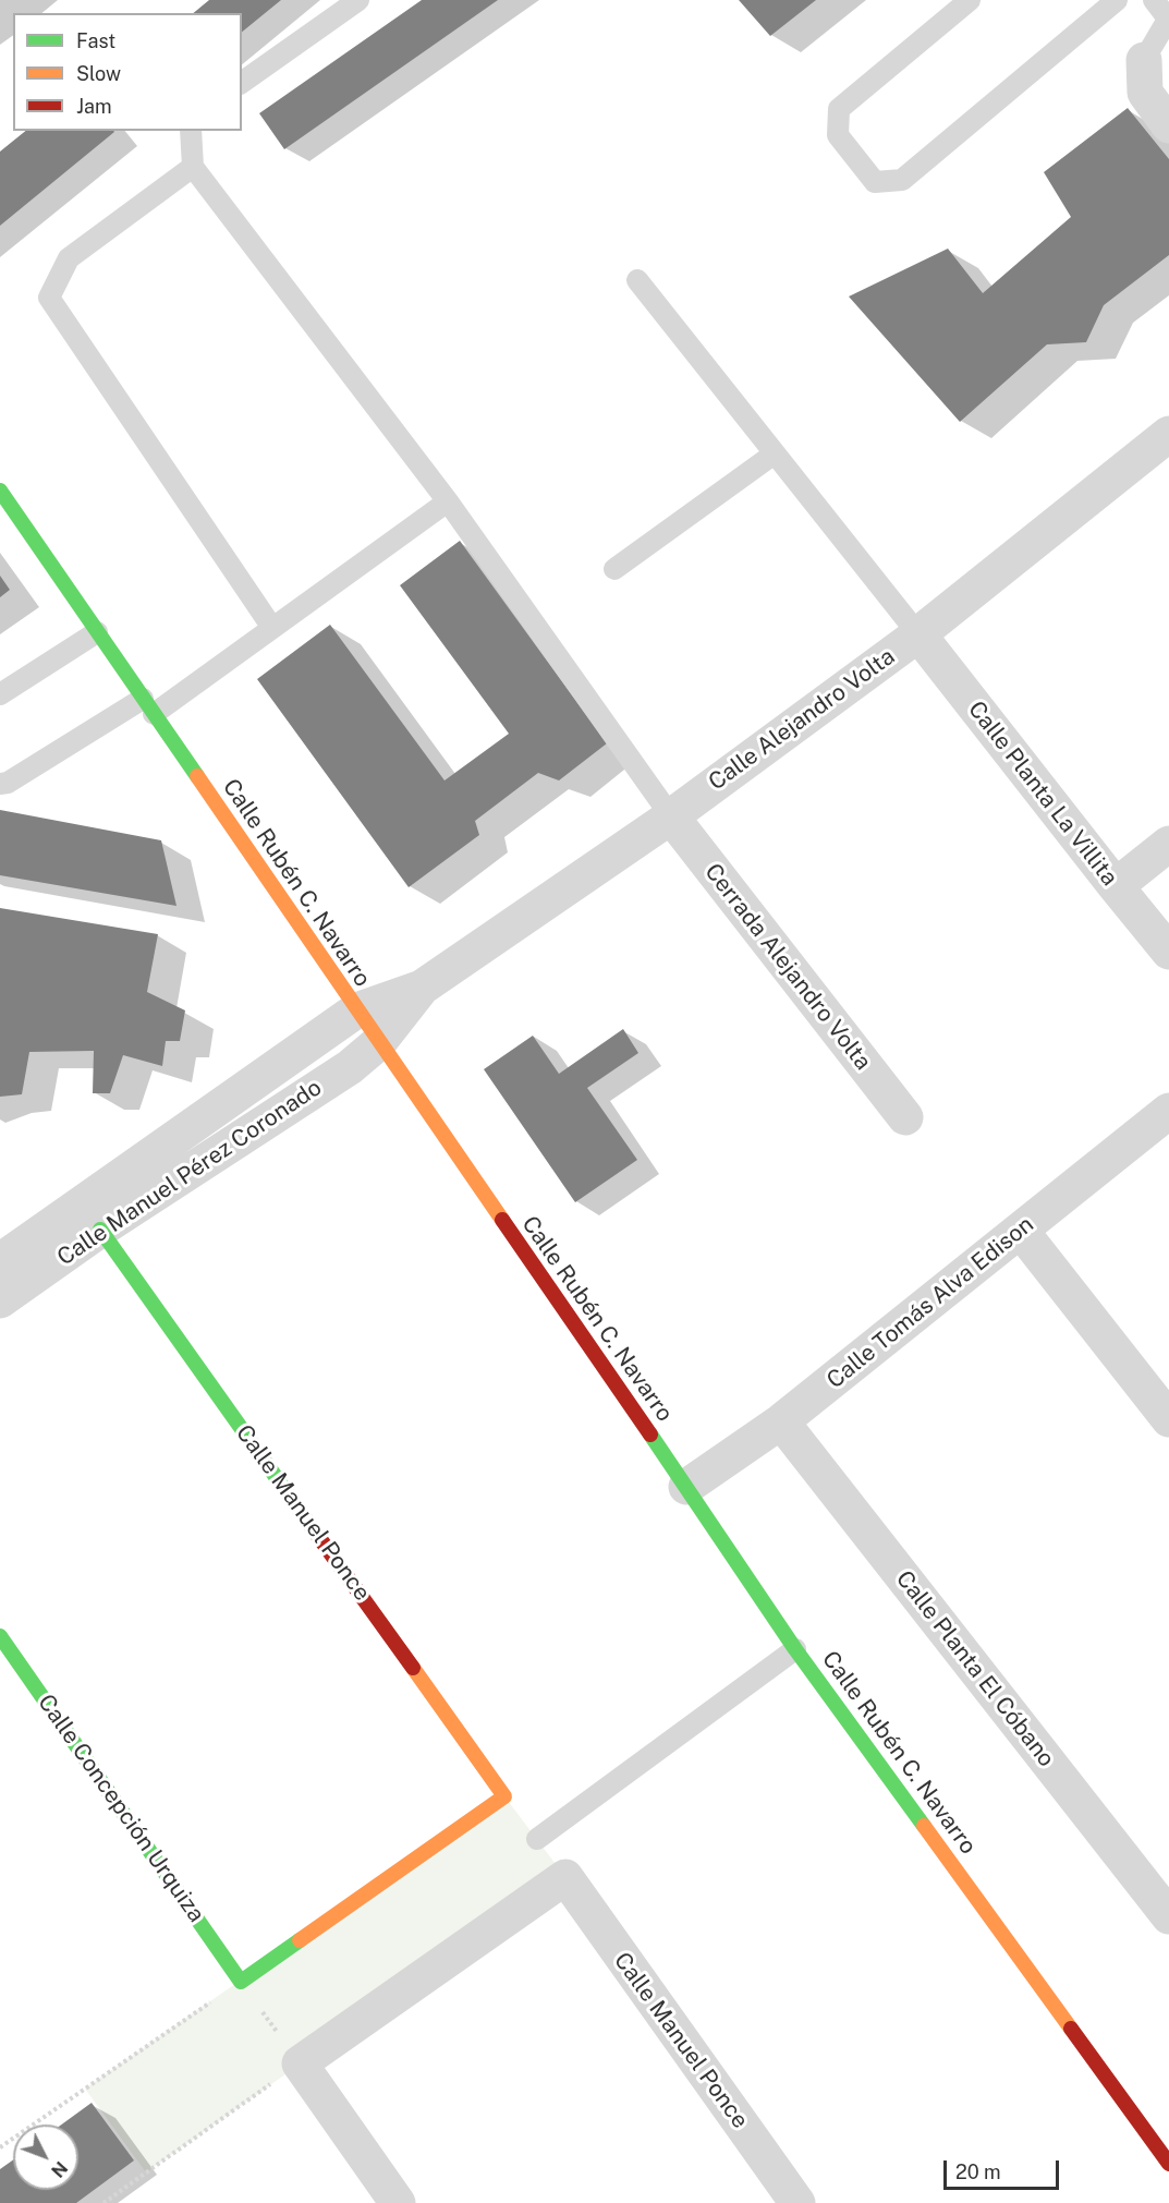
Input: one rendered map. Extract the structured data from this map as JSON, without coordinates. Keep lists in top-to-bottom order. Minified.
{"streets":{"street":["Calle Alejandro Volta","Calle Planta La Villita","Calle Rubén C. Navarro","Cerrada Alejandro Volta","Calle Manuel Pérez Coronado","Calle Tomás Alva Edison","Calle Manuel Ponce","Calle Planta El Cóbano","Calle Concepción Urquiza"]},"crossings":[["Calle Alejandro Volta","Calle Planta La Villita"],["Calle Alejandro Volta","Calle Rubén C. Navarro"],["Calle Alejandro Volta","Cerrada Alejandro Volta"],["Calle Alejandro Volta","Calle Manuel Pérez Coronado"],["Calle Rubén C. Navarro","Calle Manuel Pérez Coronado"],["Calle Rubén C. Navarro","Calle Tomás Alva Edison"],["Calle Manuel Pérez Coronado","Calle Manuel Ponce"],["Calle Tomás Alva Edison","Calle Planta El Cóbano"],["Calle Manuel Ponce","Calle Concepción Urquiza"]],"legend":["Fast","Slow","Jam"],"scale_bar":"20 m","north":"bottom right"}
